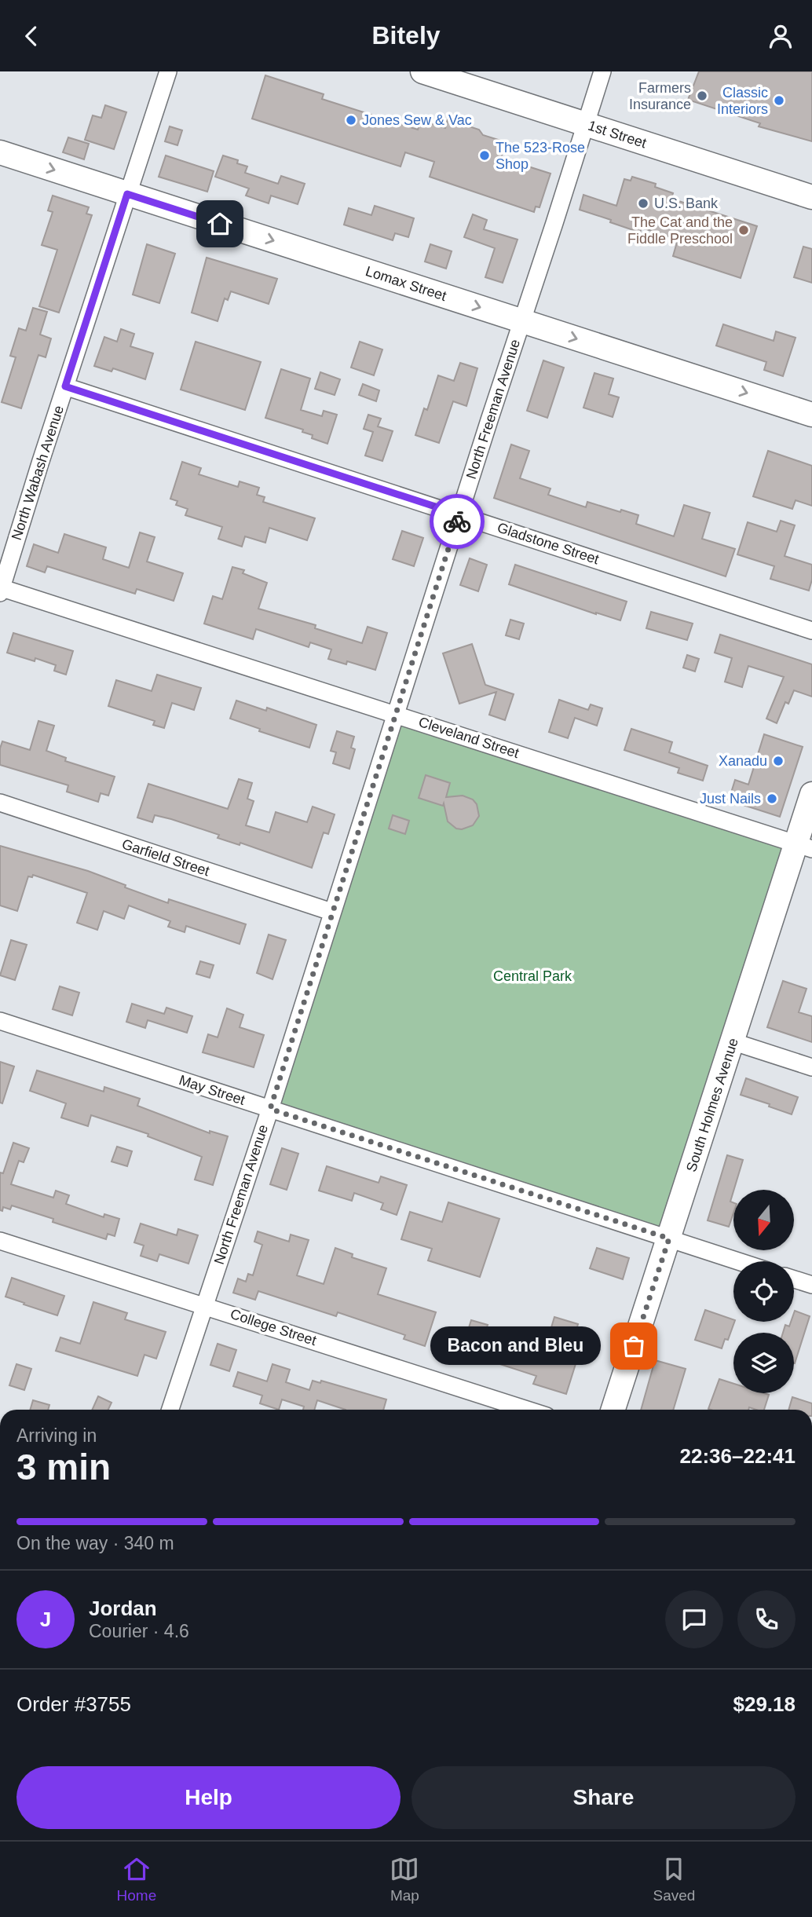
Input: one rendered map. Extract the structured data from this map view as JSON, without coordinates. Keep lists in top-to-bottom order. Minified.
{"streets":{"main road":["1st Street","Lomax Street","South Holmes Avenue"],"street":["North Freeman Avenue","North Wabash Avenue","Gladstone Street","Cleveland Street","Garfield Street","May Street","College Street"]},"crossings":[["1st Street","North Freeman Avenue"],["Lomax Street","North Freeman Avenue"],["Lomax Street","North Wabash Avenue"],["North Freeman Avenue","Gladstone Street"],["North Freeman Avenue","Cleveland Street"],["North Freeman Avenue","Garfield Street"],["North Freeman Avenue","May Street"],["North Freeman Avenue","College Street"],["North Wabash Avenue","Gladstone Street"],["North Wabash Avenue","Cleveland Street"],["Cleveland Street","South Holmes Avenue"],["May Street","South Holmes Avenue"]],"one_way":["Lomax Street"],"parks":["Central Park"],"places":["Farmers Insurance","Classic Interiors","Jones Sew & Vac","The 523-Rose Shop","U.S. Bank","The Cat and the Fiddle Preschool","Xanadu","Just Nails","Bacon and Bleu"],"north":"bottom","page":{"header":"Bitely","bubble":"Bacon and Bleu","heading":["3 min","Arriving in","22:36–22:41"],"panel":["Jordan","Courier · 4.6","Order #3755","$29.18"],"bar":"On the way · 340 m","round":"J","buttons":["Help","Share"],"tabs":["Home","Map","Saved"]}}
